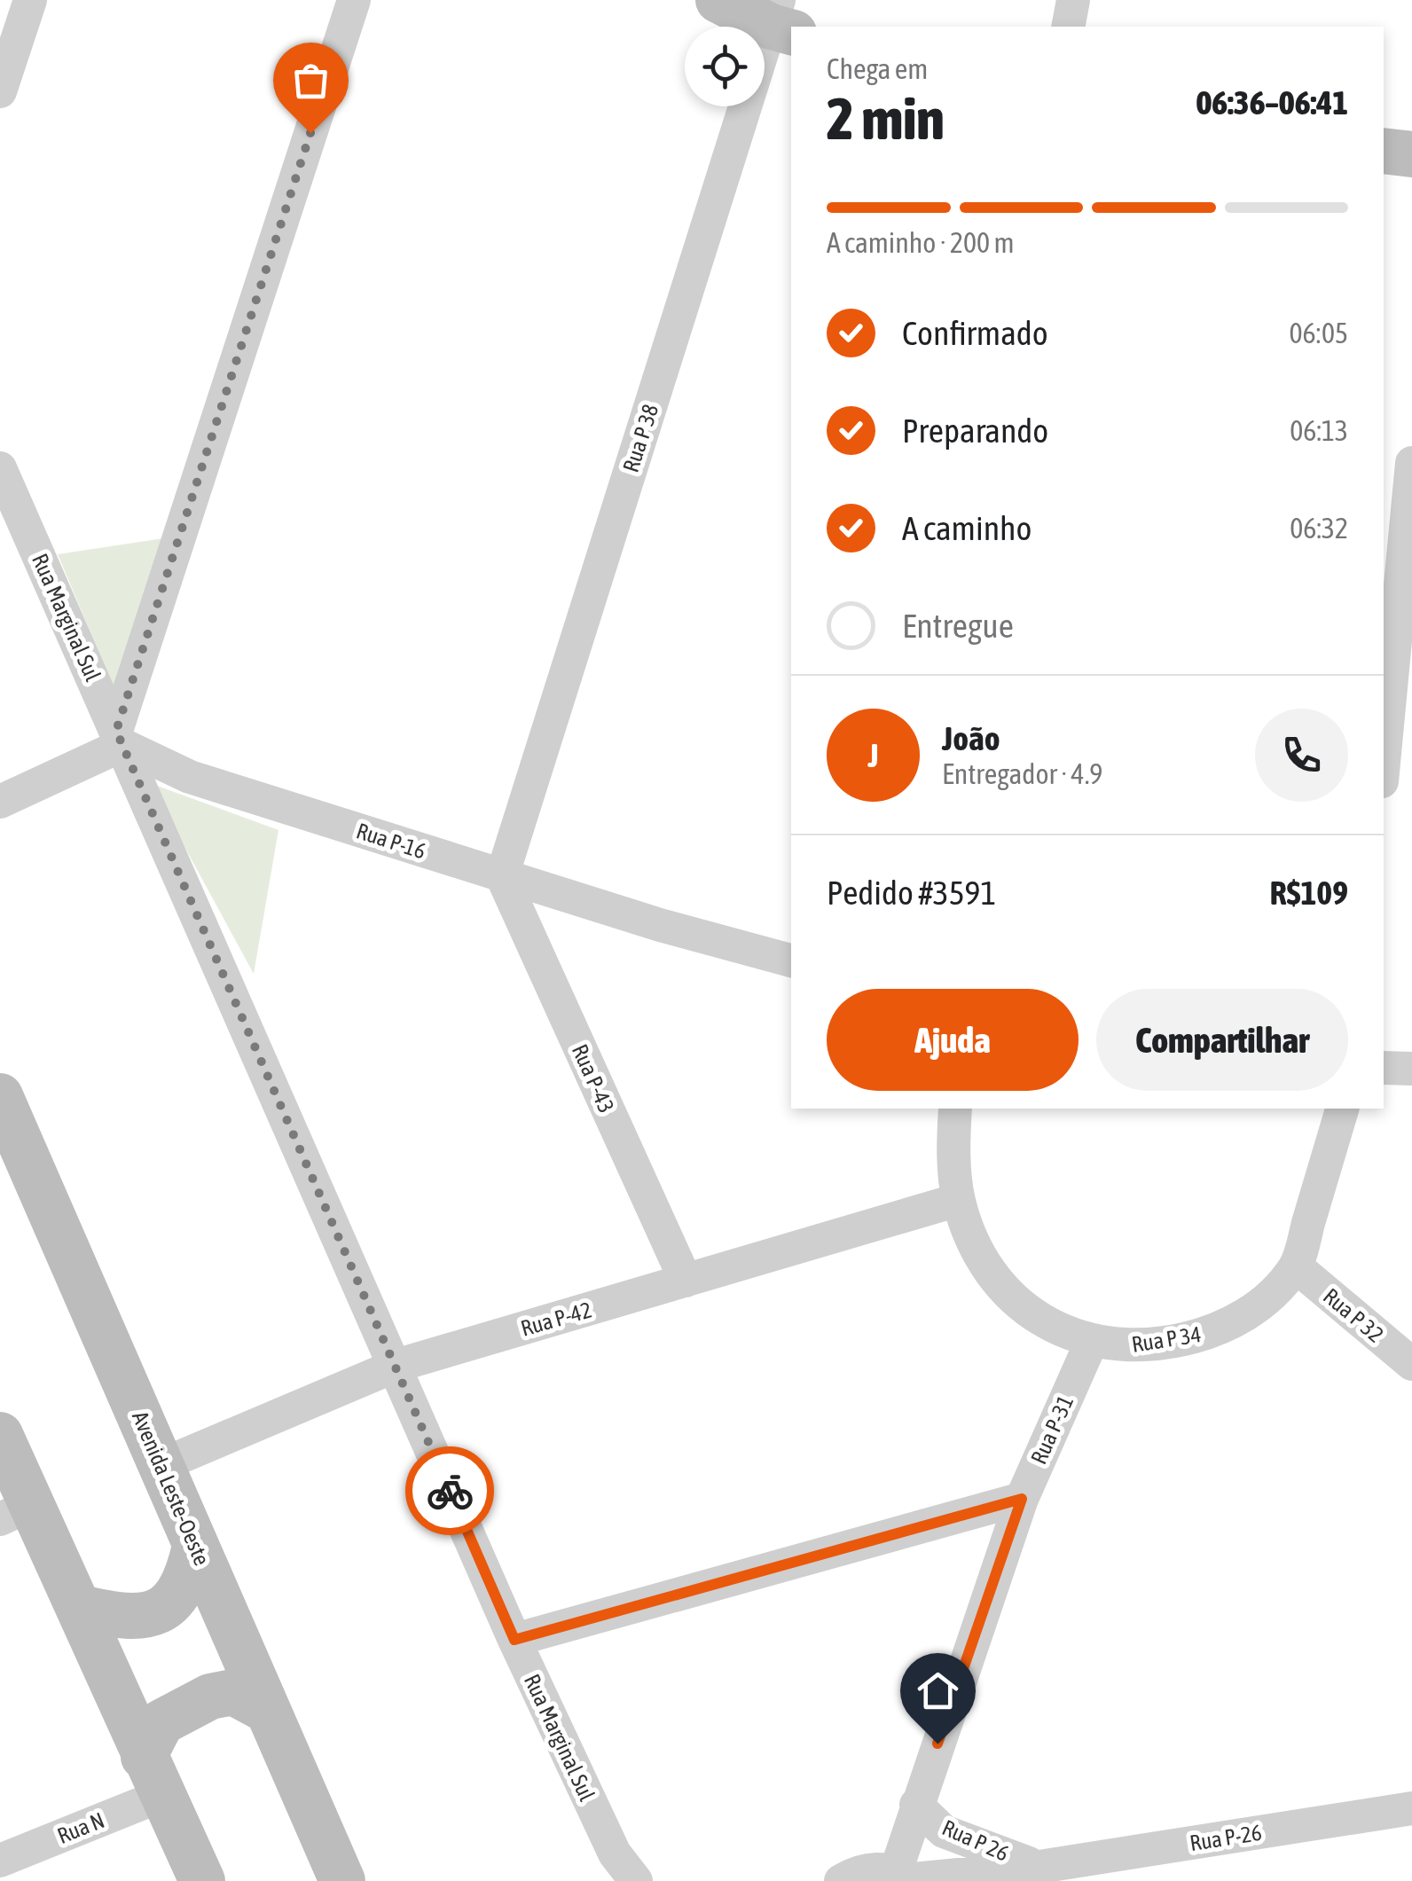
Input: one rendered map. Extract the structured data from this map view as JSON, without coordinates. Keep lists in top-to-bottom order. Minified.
{"streets":{"main road":["Avenida Leste-Oeste"],"street":["Rua P 38","Rua Marginal Sul","Rua P-16","Rua P-43","Rua P 32","Rua P-42","Rua P 34","Rua P-31","Rua N","Rua P-26","Rua P 26"]},"crossings":[["Rua P 38","Rua P-16"],["Rua P 38","Rua P-43"],["Rua Marginal Sul","Rua P-16"],["Rua Marginal Sul","Rua P-42"],["Rua P-16","Rua P-43"],["Rua P-43","Rua P-42"],["Rua P 32","Rua P 34"],["Rua P-42","Rua P 34"],["Rua P-42","Avenida Leste-Oeste"],["Rua P 34","Rua P-31"],["Rua P-31","Rua P-26"],["Rua P-31","Rua P 26"],["Rua P-26","Rua P 26"]],"page":{"heading":["2 min","Chega em","06:36–06:41"],"panel":["João","Entregador · 4.9","Pedido #3591","R$109"],"bar":"A caminho · 200 m","list":[["Confirmado","06:05"],["Preparando","06:13"],["A caminho","06:32"],"Entregue"],"round":"J","buttons":["Ajuda","Compartilhar"]}}
